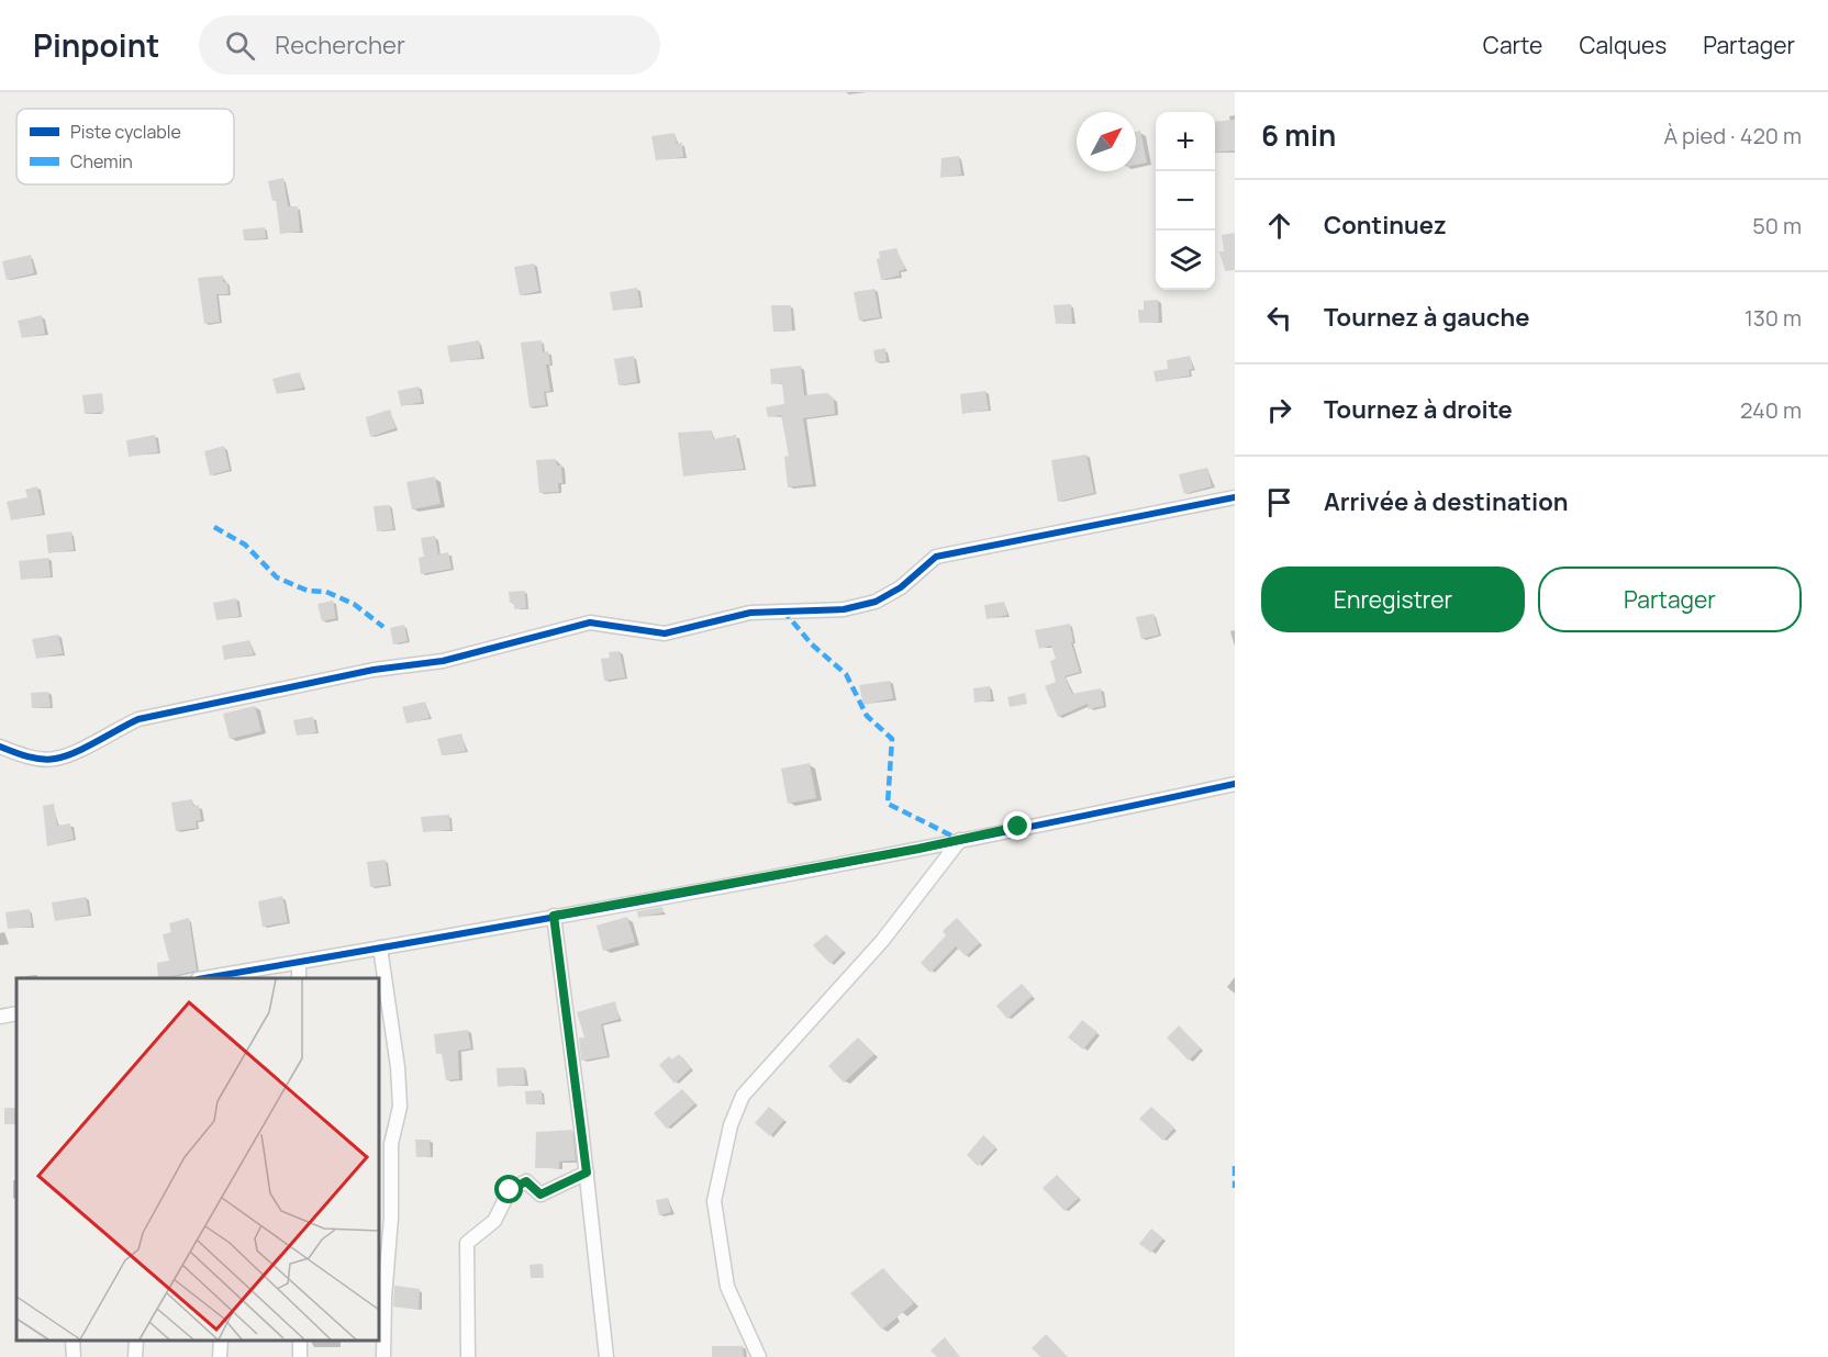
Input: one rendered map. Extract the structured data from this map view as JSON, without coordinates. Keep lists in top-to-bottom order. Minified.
{"legend":["Piste cyclable","Chemin"],"north":"top right","page":{"header":"Pinpoint","search":"Rechercher","nav":["Carte","Calques","Partager"],"heading":["6 min","À pied · 420 m"],"map_buttons":["+","−"],"list":[["Continuez","50 m"],["Tournez à gauche","130 m"],["Tournez à droite","240 m"],"Arrivée à destination"],"buttons":["Enregistrer","Partager"]}}
